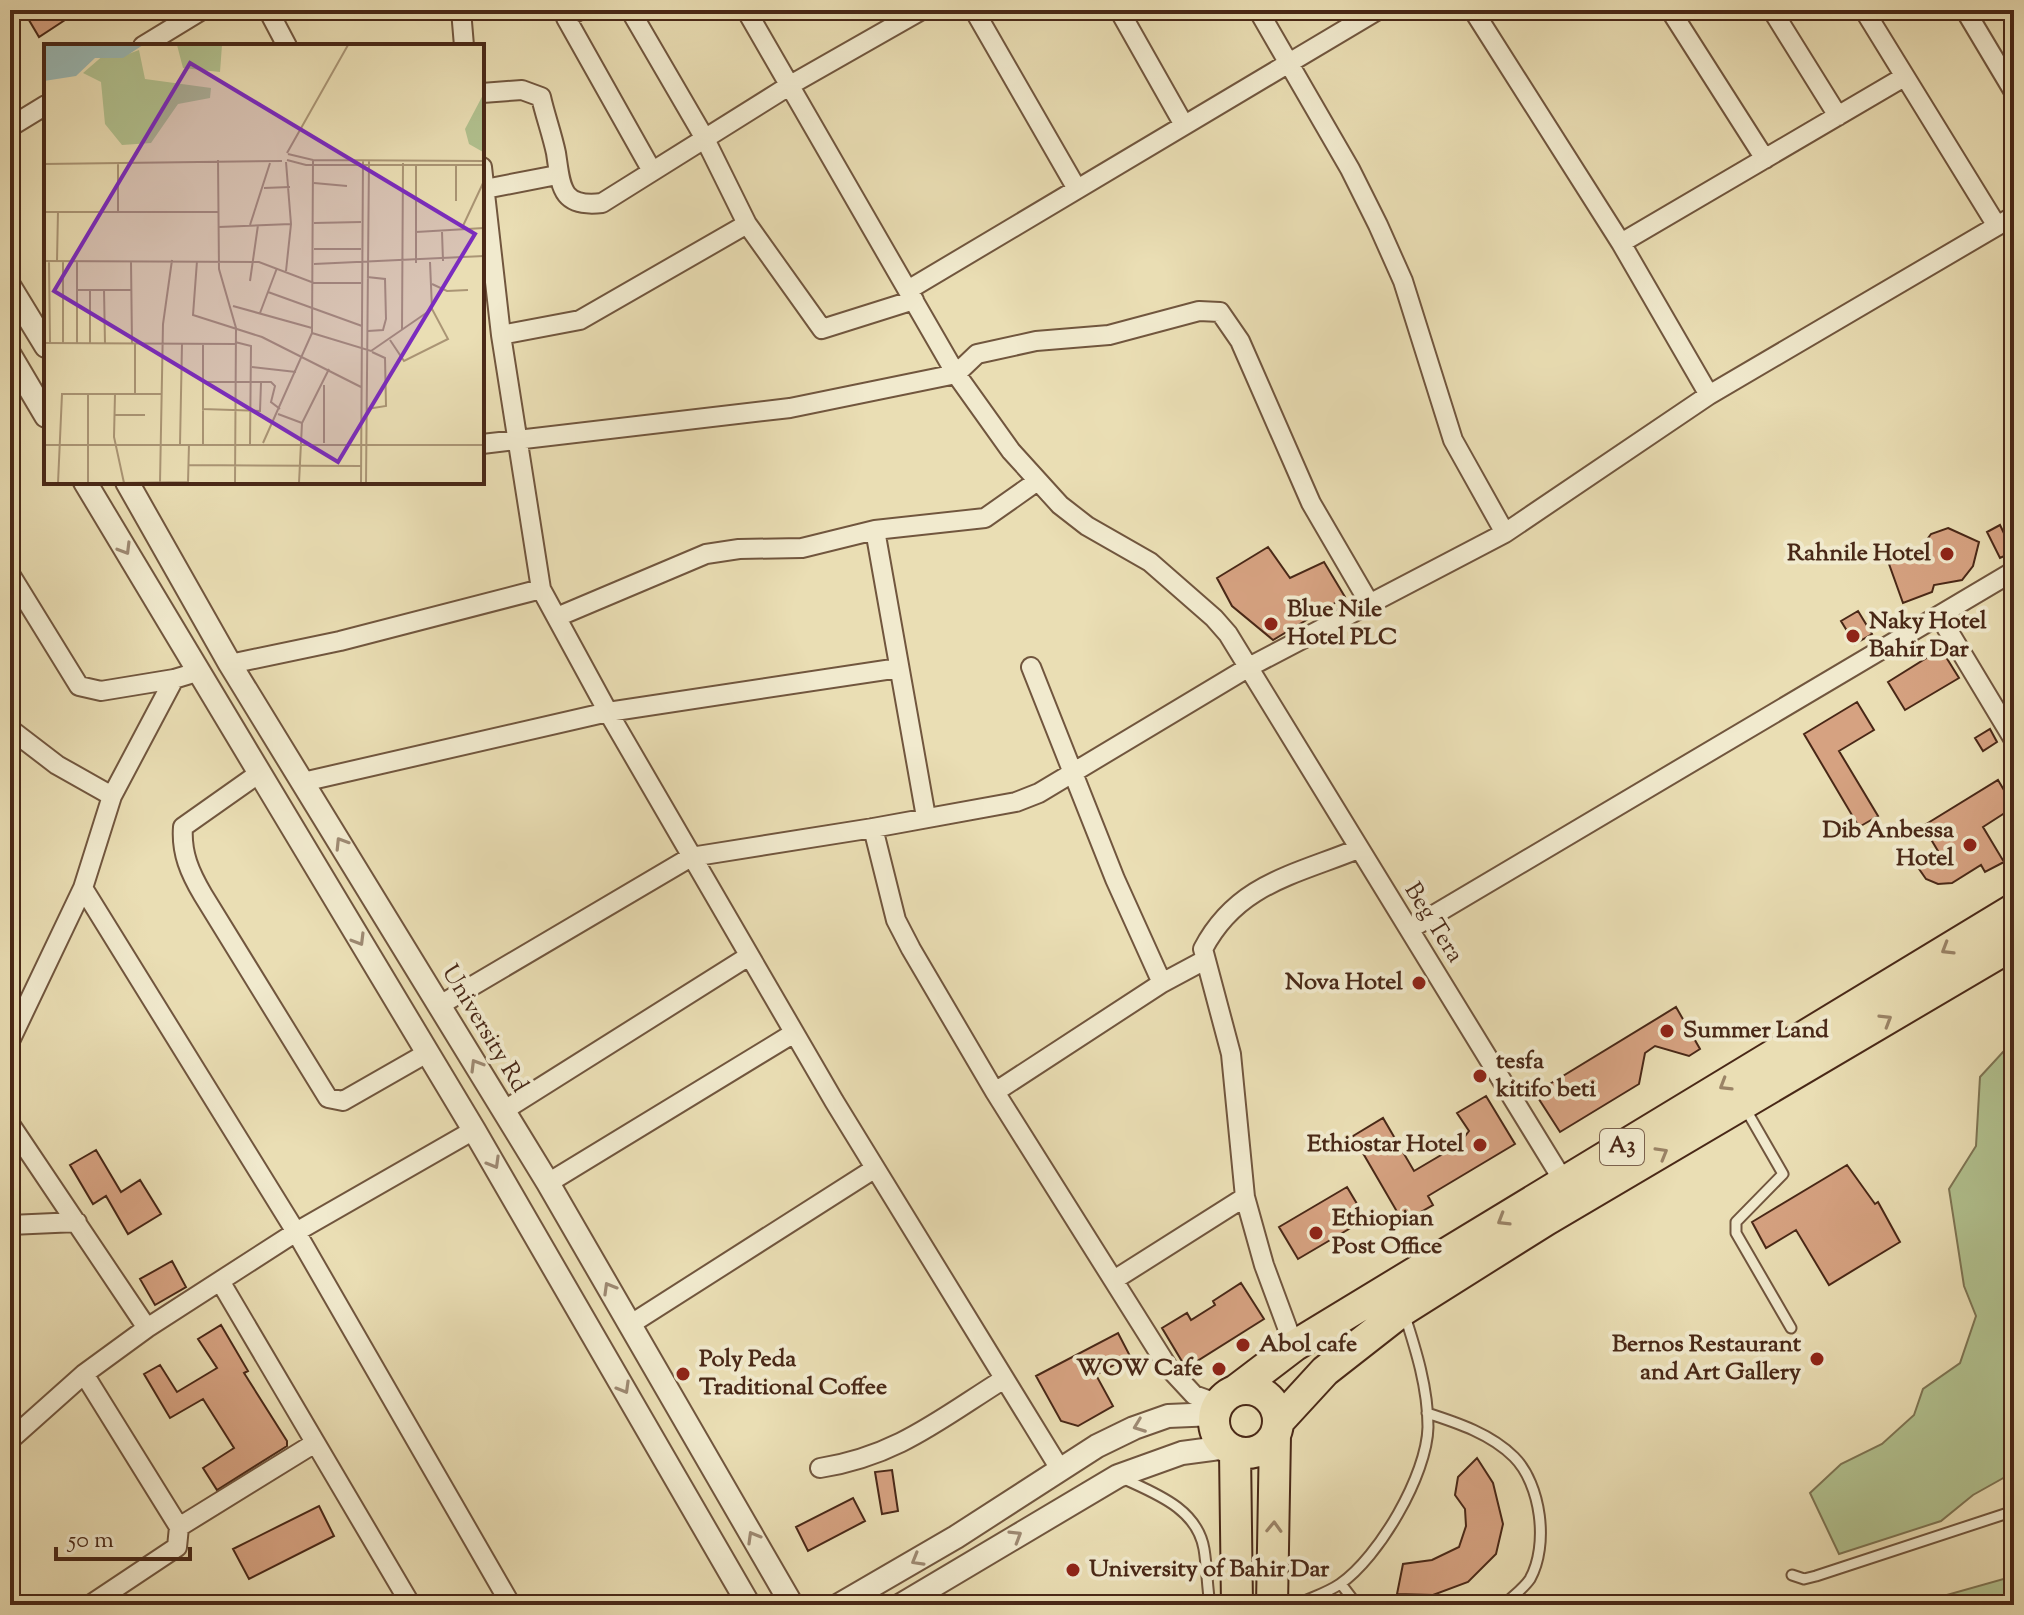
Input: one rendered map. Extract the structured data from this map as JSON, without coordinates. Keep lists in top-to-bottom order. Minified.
{"streets":{"highway":["A3"],"street":["Beg Tera","University Rd"]},"crossings":[["Beg Tera","A3"]],"places":["Rahnile Hotel","Blue Nile Hotel PLC","Naky Hotel Bahir Dar","Dib Anbessa Hotel","Nova Hotel","Summer Land","tesfa kitifo beti","Ethiostar Hotel","Ethiopian Post Office","Abol cafe","Bernos Restaurant and Art Gallery","WOW Cafe","Poly Peda Traditional Coffee","University of Bahir Dar"],"scale_bar":"50 m"}
